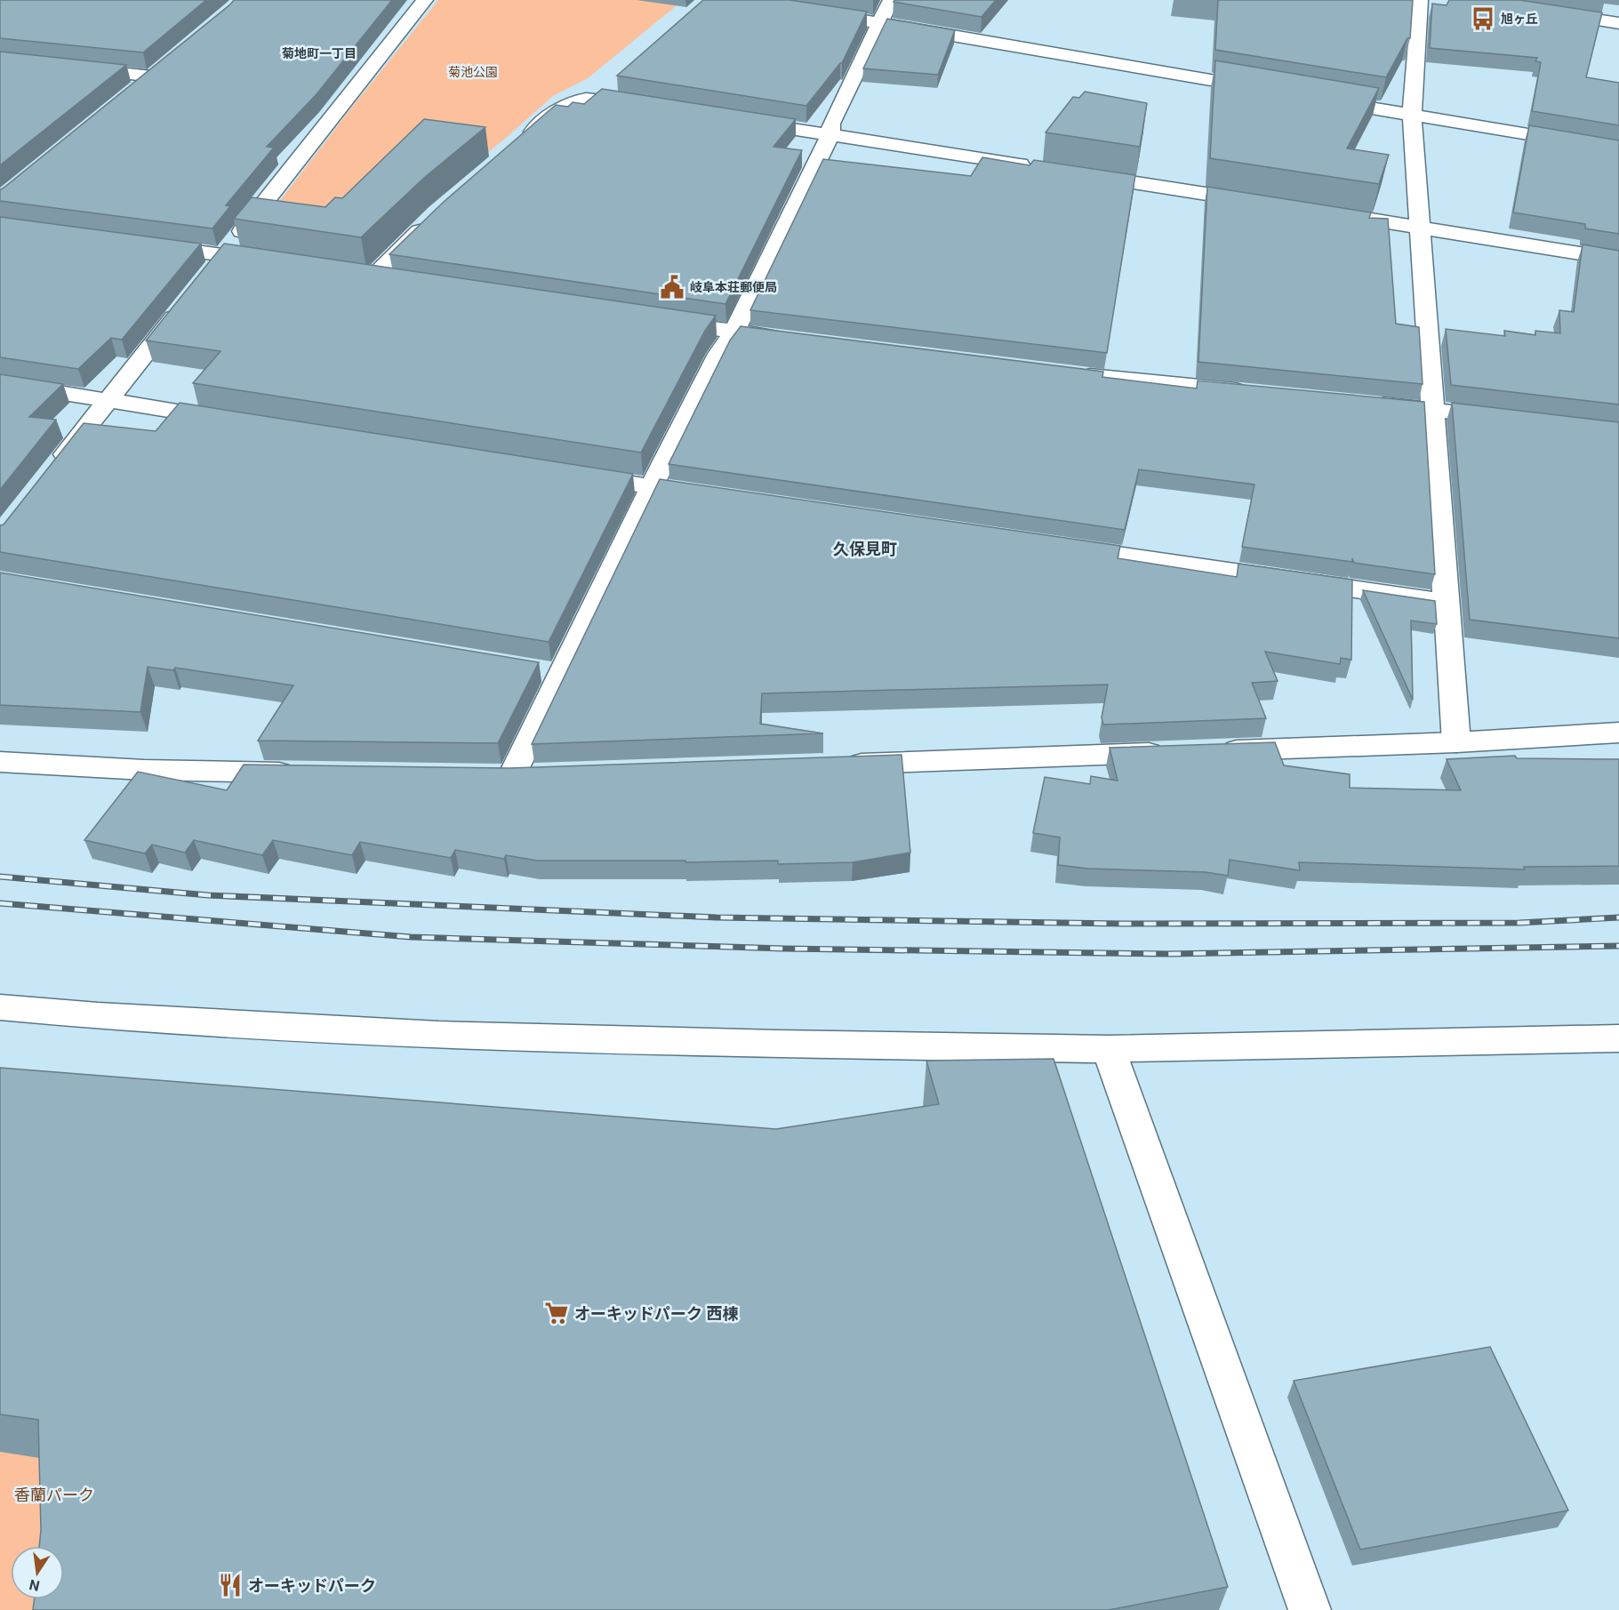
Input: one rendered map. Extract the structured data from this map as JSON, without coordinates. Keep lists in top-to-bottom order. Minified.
{"districts":["菊地町一丁目","久保見町"],"parks":["菊池公園","香蘭パーク"],"places":{"bus stop":["旭ヶ丘"],"public building":["岐阜本荘郵便局"],"supermarket":["オーキッドパーク 西棟"],"restaurant":["オーキッドパーク"]},"north":"bottom"}
